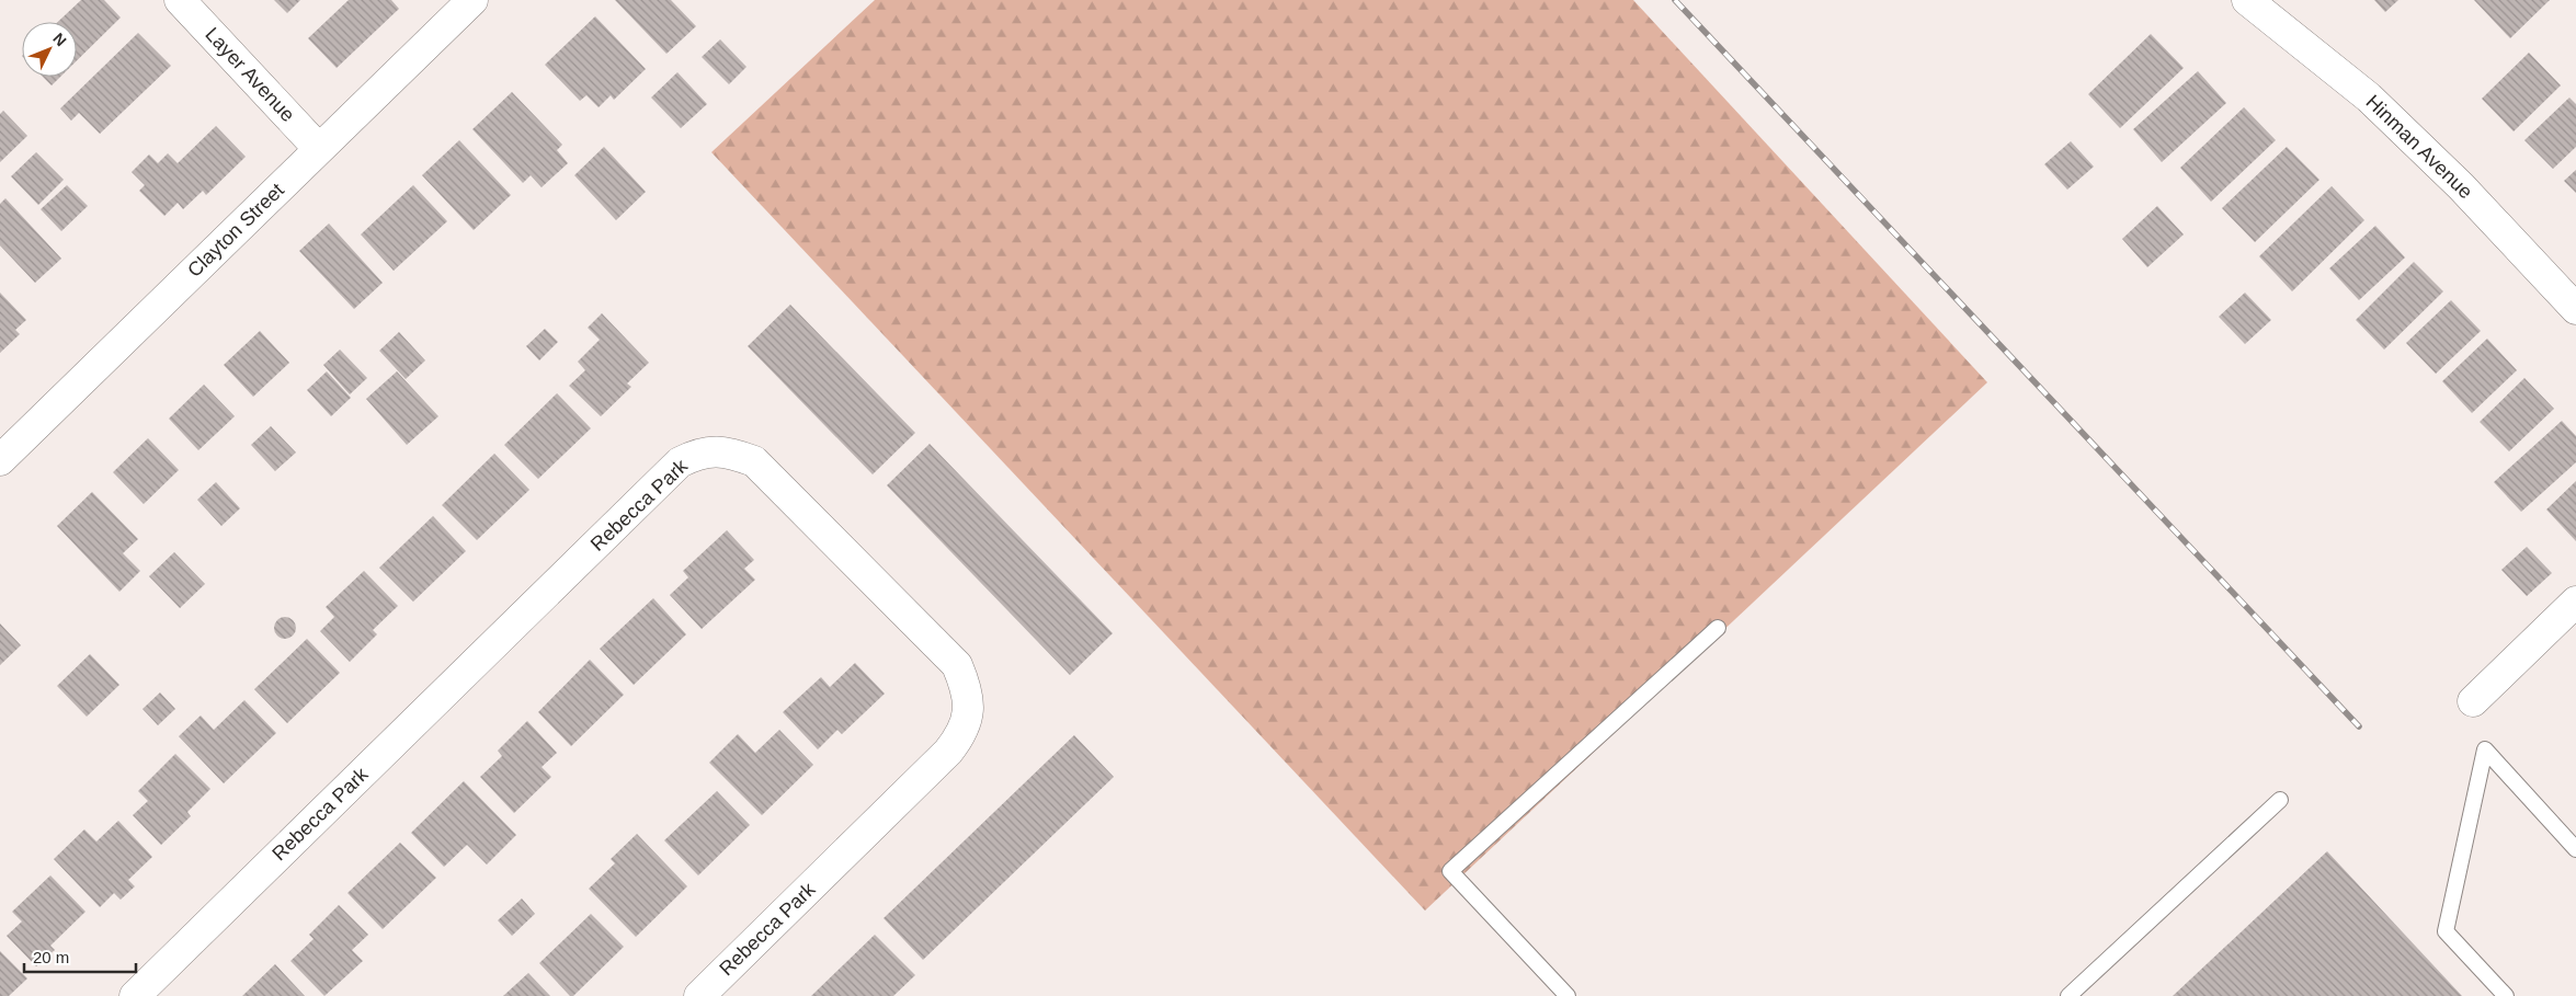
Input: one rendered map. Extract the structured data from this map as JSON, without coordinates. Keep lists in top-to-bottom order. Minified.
{"streets":{"street":["Layer Avenue","Hinman Avenue","Clayton Street","Rebecca Park"]},"crossings":[["Layer Avenue","Clayton Street"]],"scale_bar":"20 m","north":"top right"}
